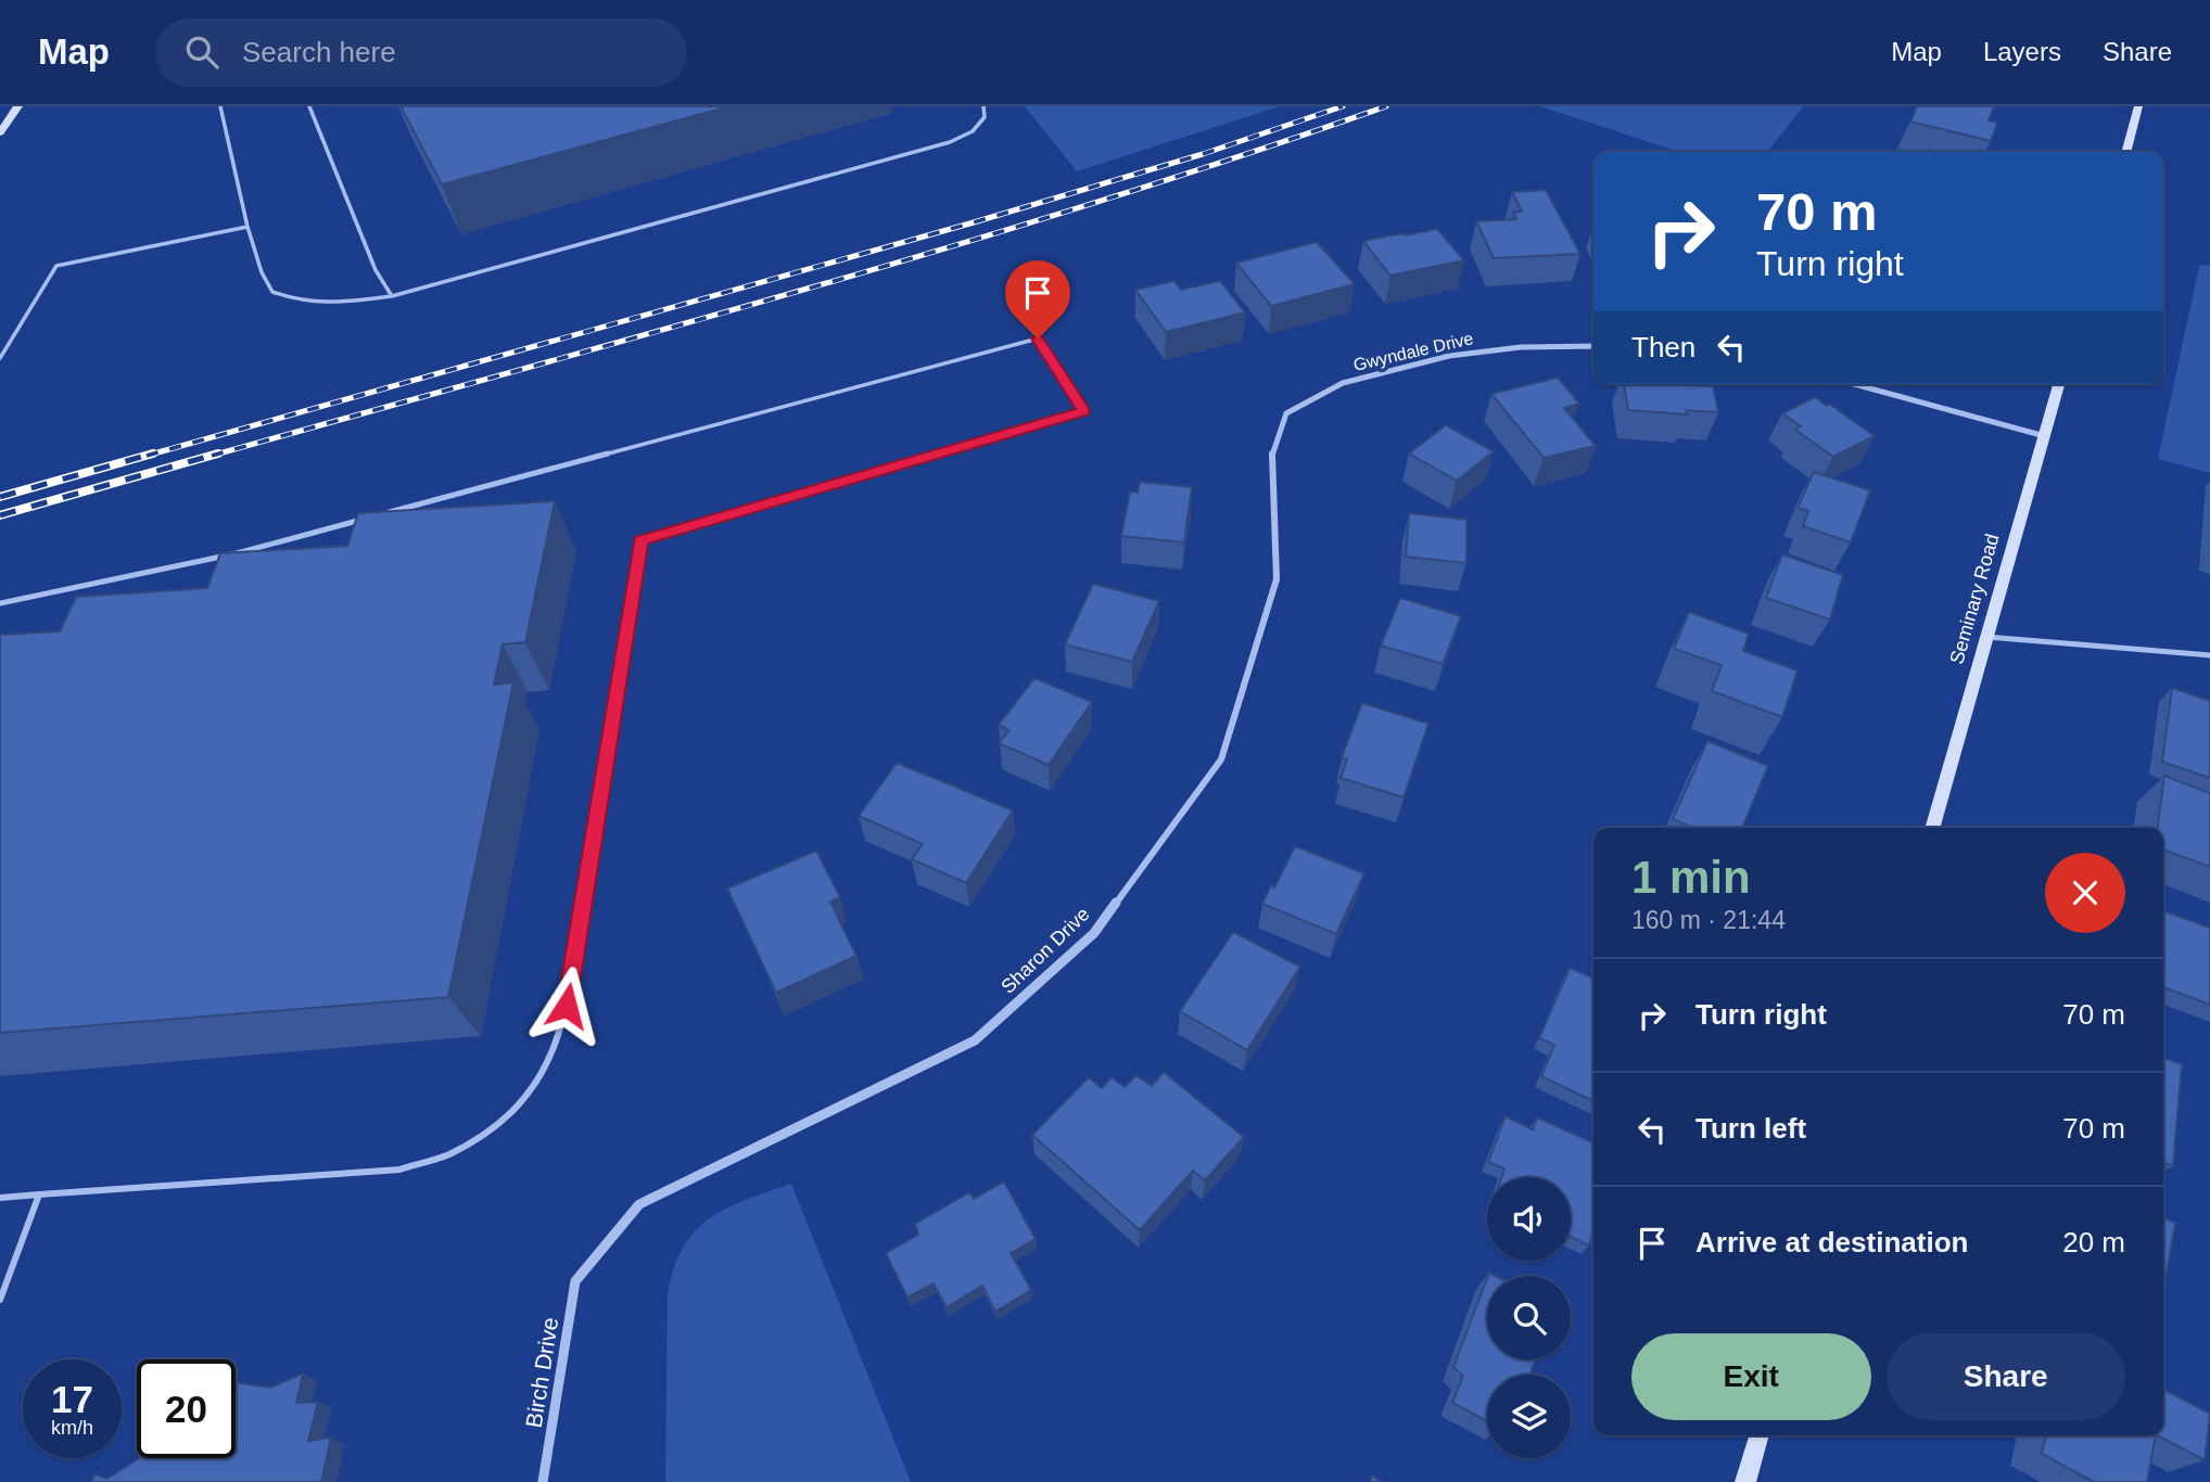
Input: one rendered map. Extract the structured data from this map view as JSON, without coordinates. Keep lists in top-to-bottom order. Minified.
{"streets":{"main road":["Seminary Road"],"street":["Gwyndale Drive","Sharon Drive","Birch Drive"]},"crossings":[["Gwyndale Drive","Sharon Drive"],["Sharon Drive","Birch Drive"]],"page":{"header":"Map","search":"Search here","nav":["Map","Layers","Share"],"turn":["70 m","Turn right"],"then":"Then","heading":["1 min","160 m · 21:44"],"list":[{"name":"Turn right","value":"70 m"},{"name":"Turn left","value":"70 m"},{"name":"Arrive at destination","value":"20 m"}],"buttons":["Exit","Share"],"speed":"17 km/h","limit":"20"}}
